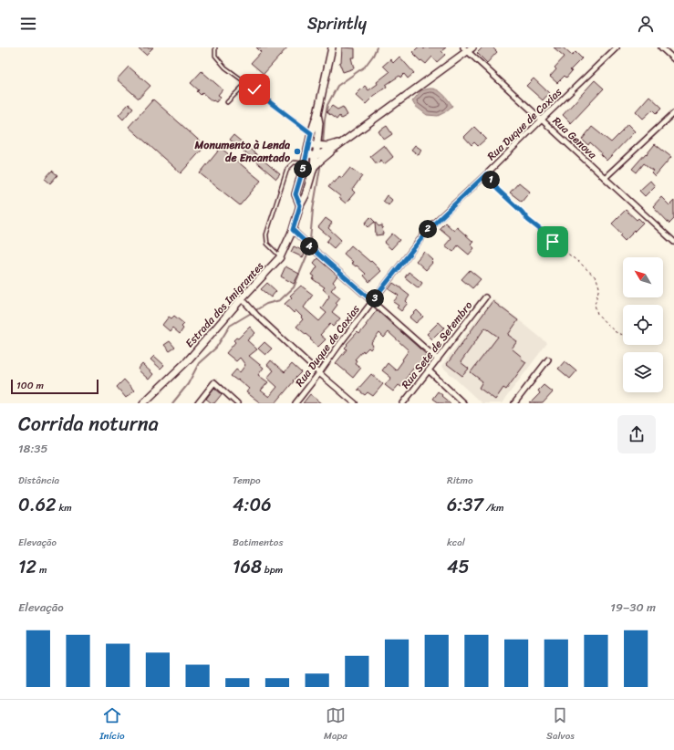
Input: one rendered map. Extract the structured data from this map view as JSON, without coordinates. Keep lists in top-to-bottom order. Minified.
{"streets":{"street":["Rua Duque de Caxias","Rua Genova","Estrada dos Imigrantes","Rua Sete de Setembro"]},"crossings":[["Rua Duque de Caxias","Rua Genova"]],"places":["Monumento à Lenda de Encantado"],"scale_bar":"100 m","north":"top left","page":{"header":"Sprintly","pins":["5","1","2","4","3"],"scale":"100 m","heading":["Corrida noturna","18:35"],"stats":[["Distância","0.62 km"],["Tempo","4:06"],["Ritmo","6:37 /km"],["Elevação","12 m"],["Batimentos","168 bpm"],["kcal","45"]],"chart":["Elevação","19–30 m"],"tabs":["Início","Mapa","Salvos"]}}
